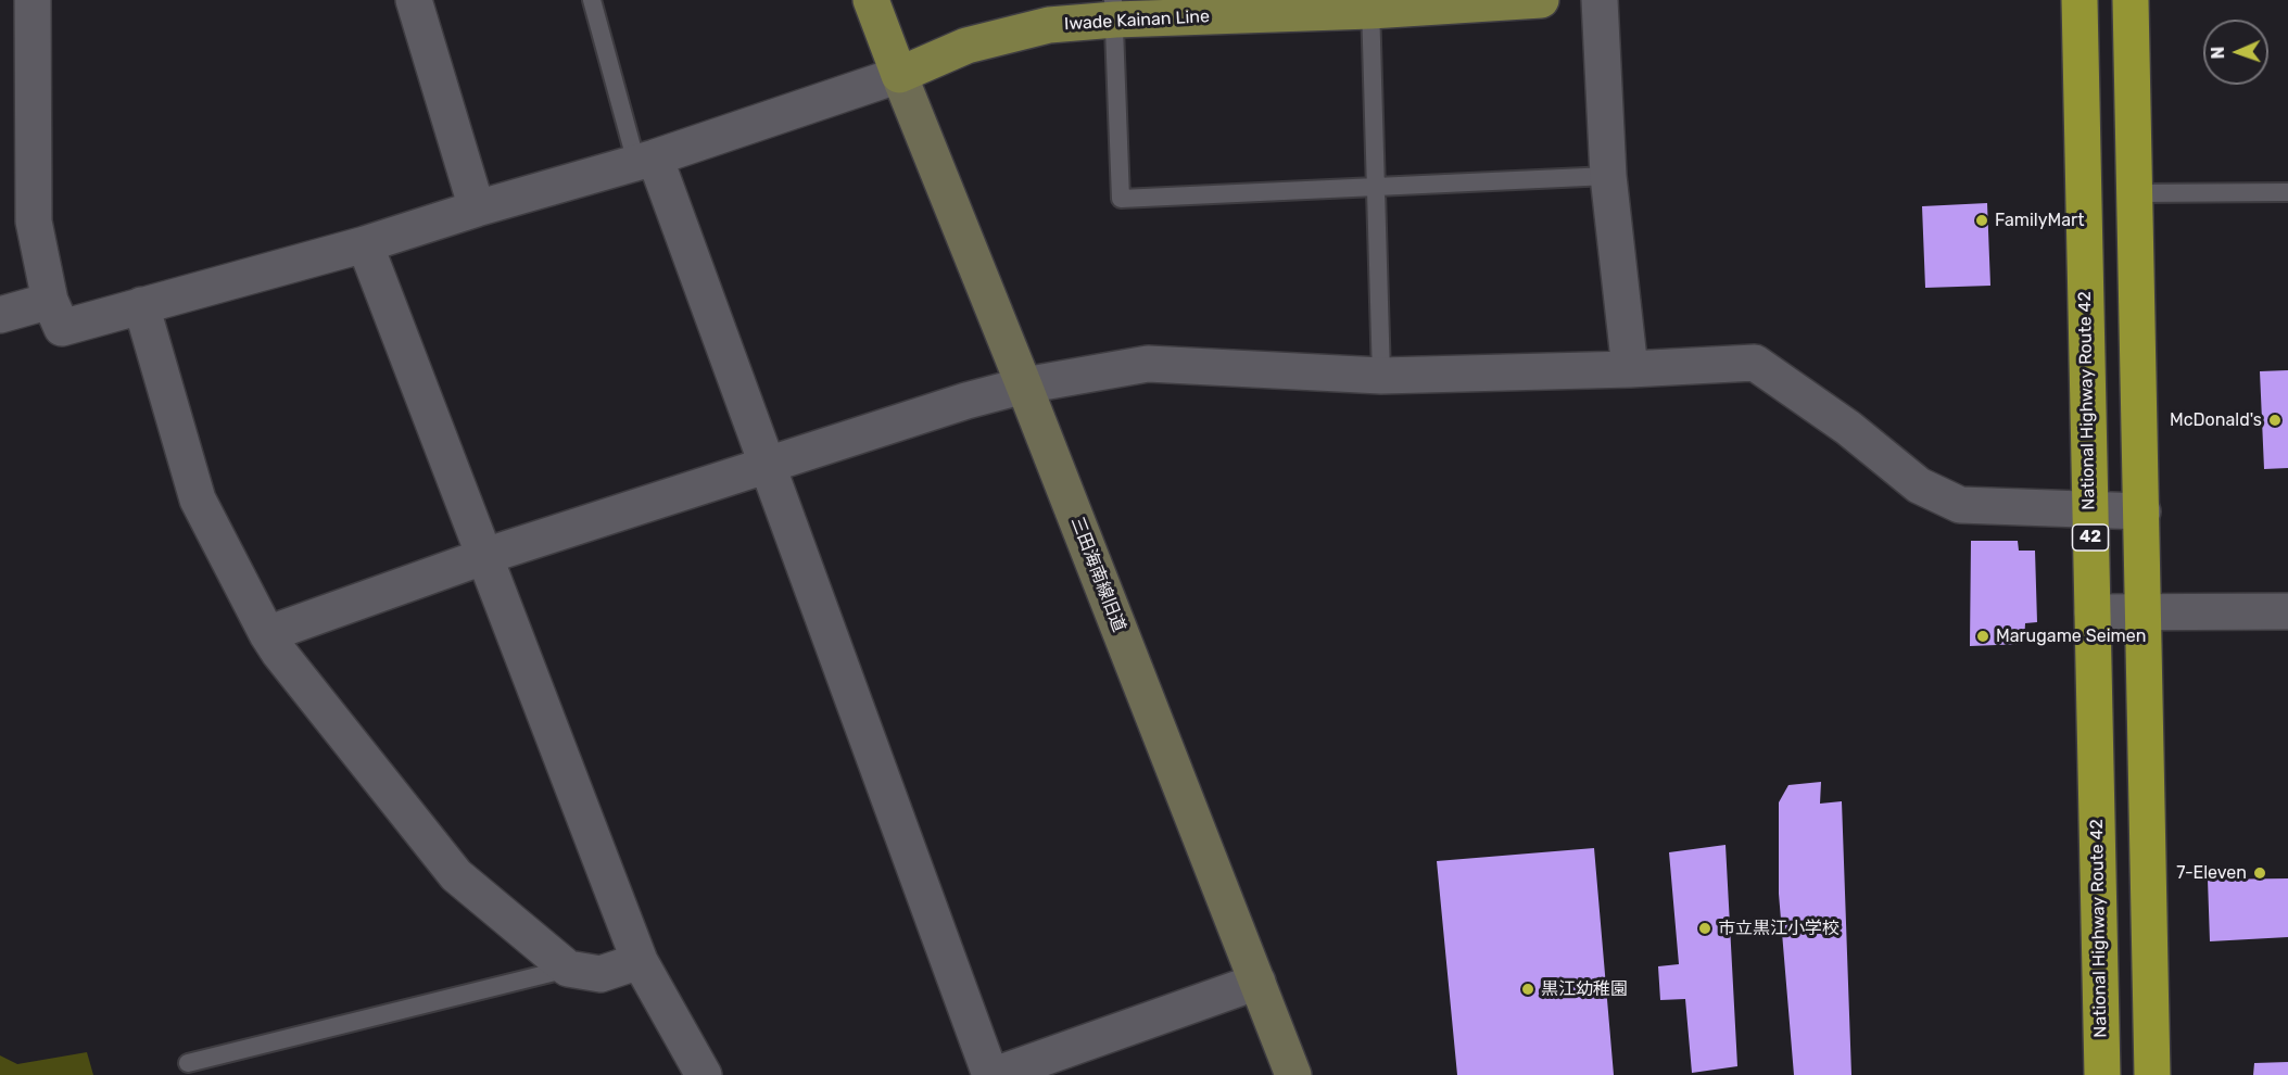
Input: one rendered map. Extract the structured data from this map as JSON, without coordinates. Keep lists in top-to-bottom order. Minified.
{"streets":{"highway":["National Highway Route 42","42"],"main road":["Iwade Kainan Line"],"street":["三田海南線旧道"]},"crossings":[["Iwade Kainan Line","三田海南線旧道"]],"places":["FamilyMart","McDonald's","Marugame Seimen","7-Eleven","市立黒江小学校","黒江幼稚園"],"north":"left"}
